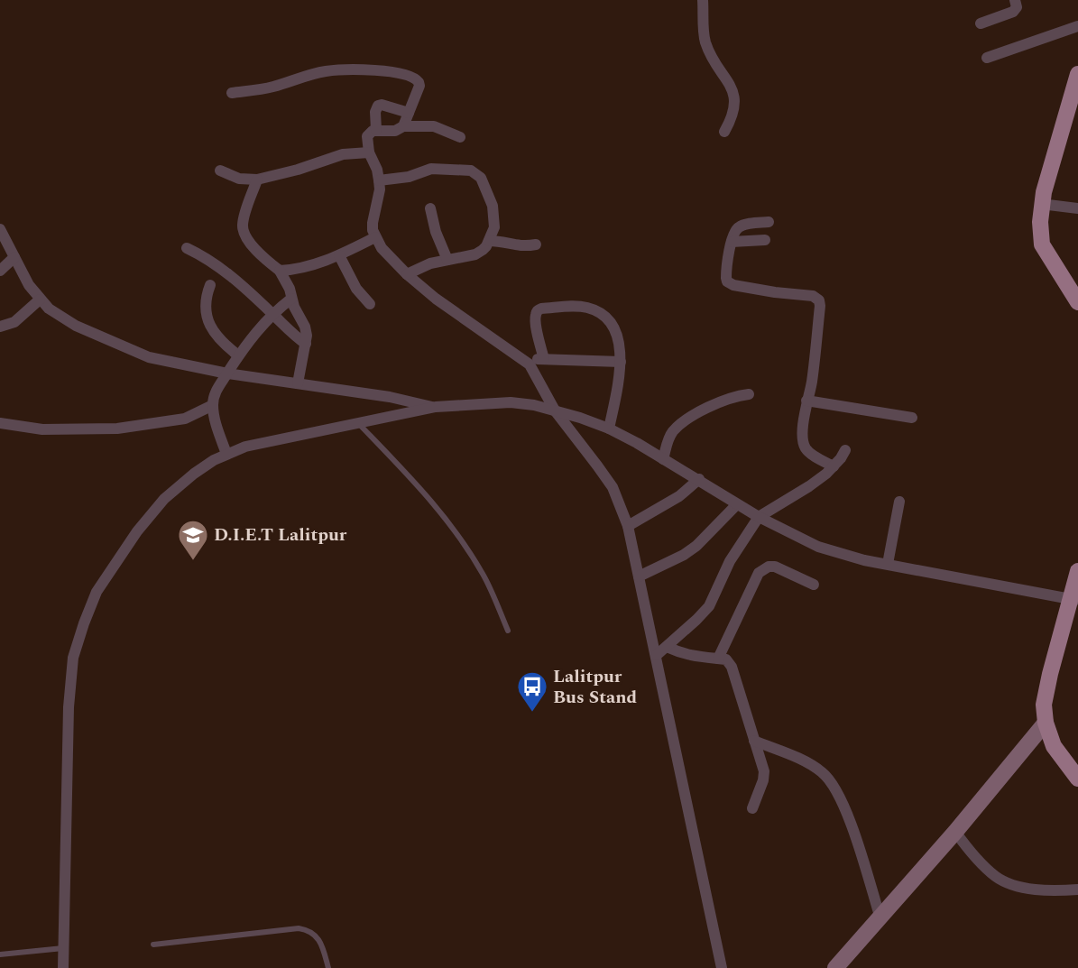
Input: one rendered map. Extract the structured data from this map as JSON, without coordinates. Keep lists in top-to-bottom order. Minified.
{"places":{"school or university":["D.I.E.T Lalitpur"],"bus stop":["Lalitpur Bus Stand"]}}
